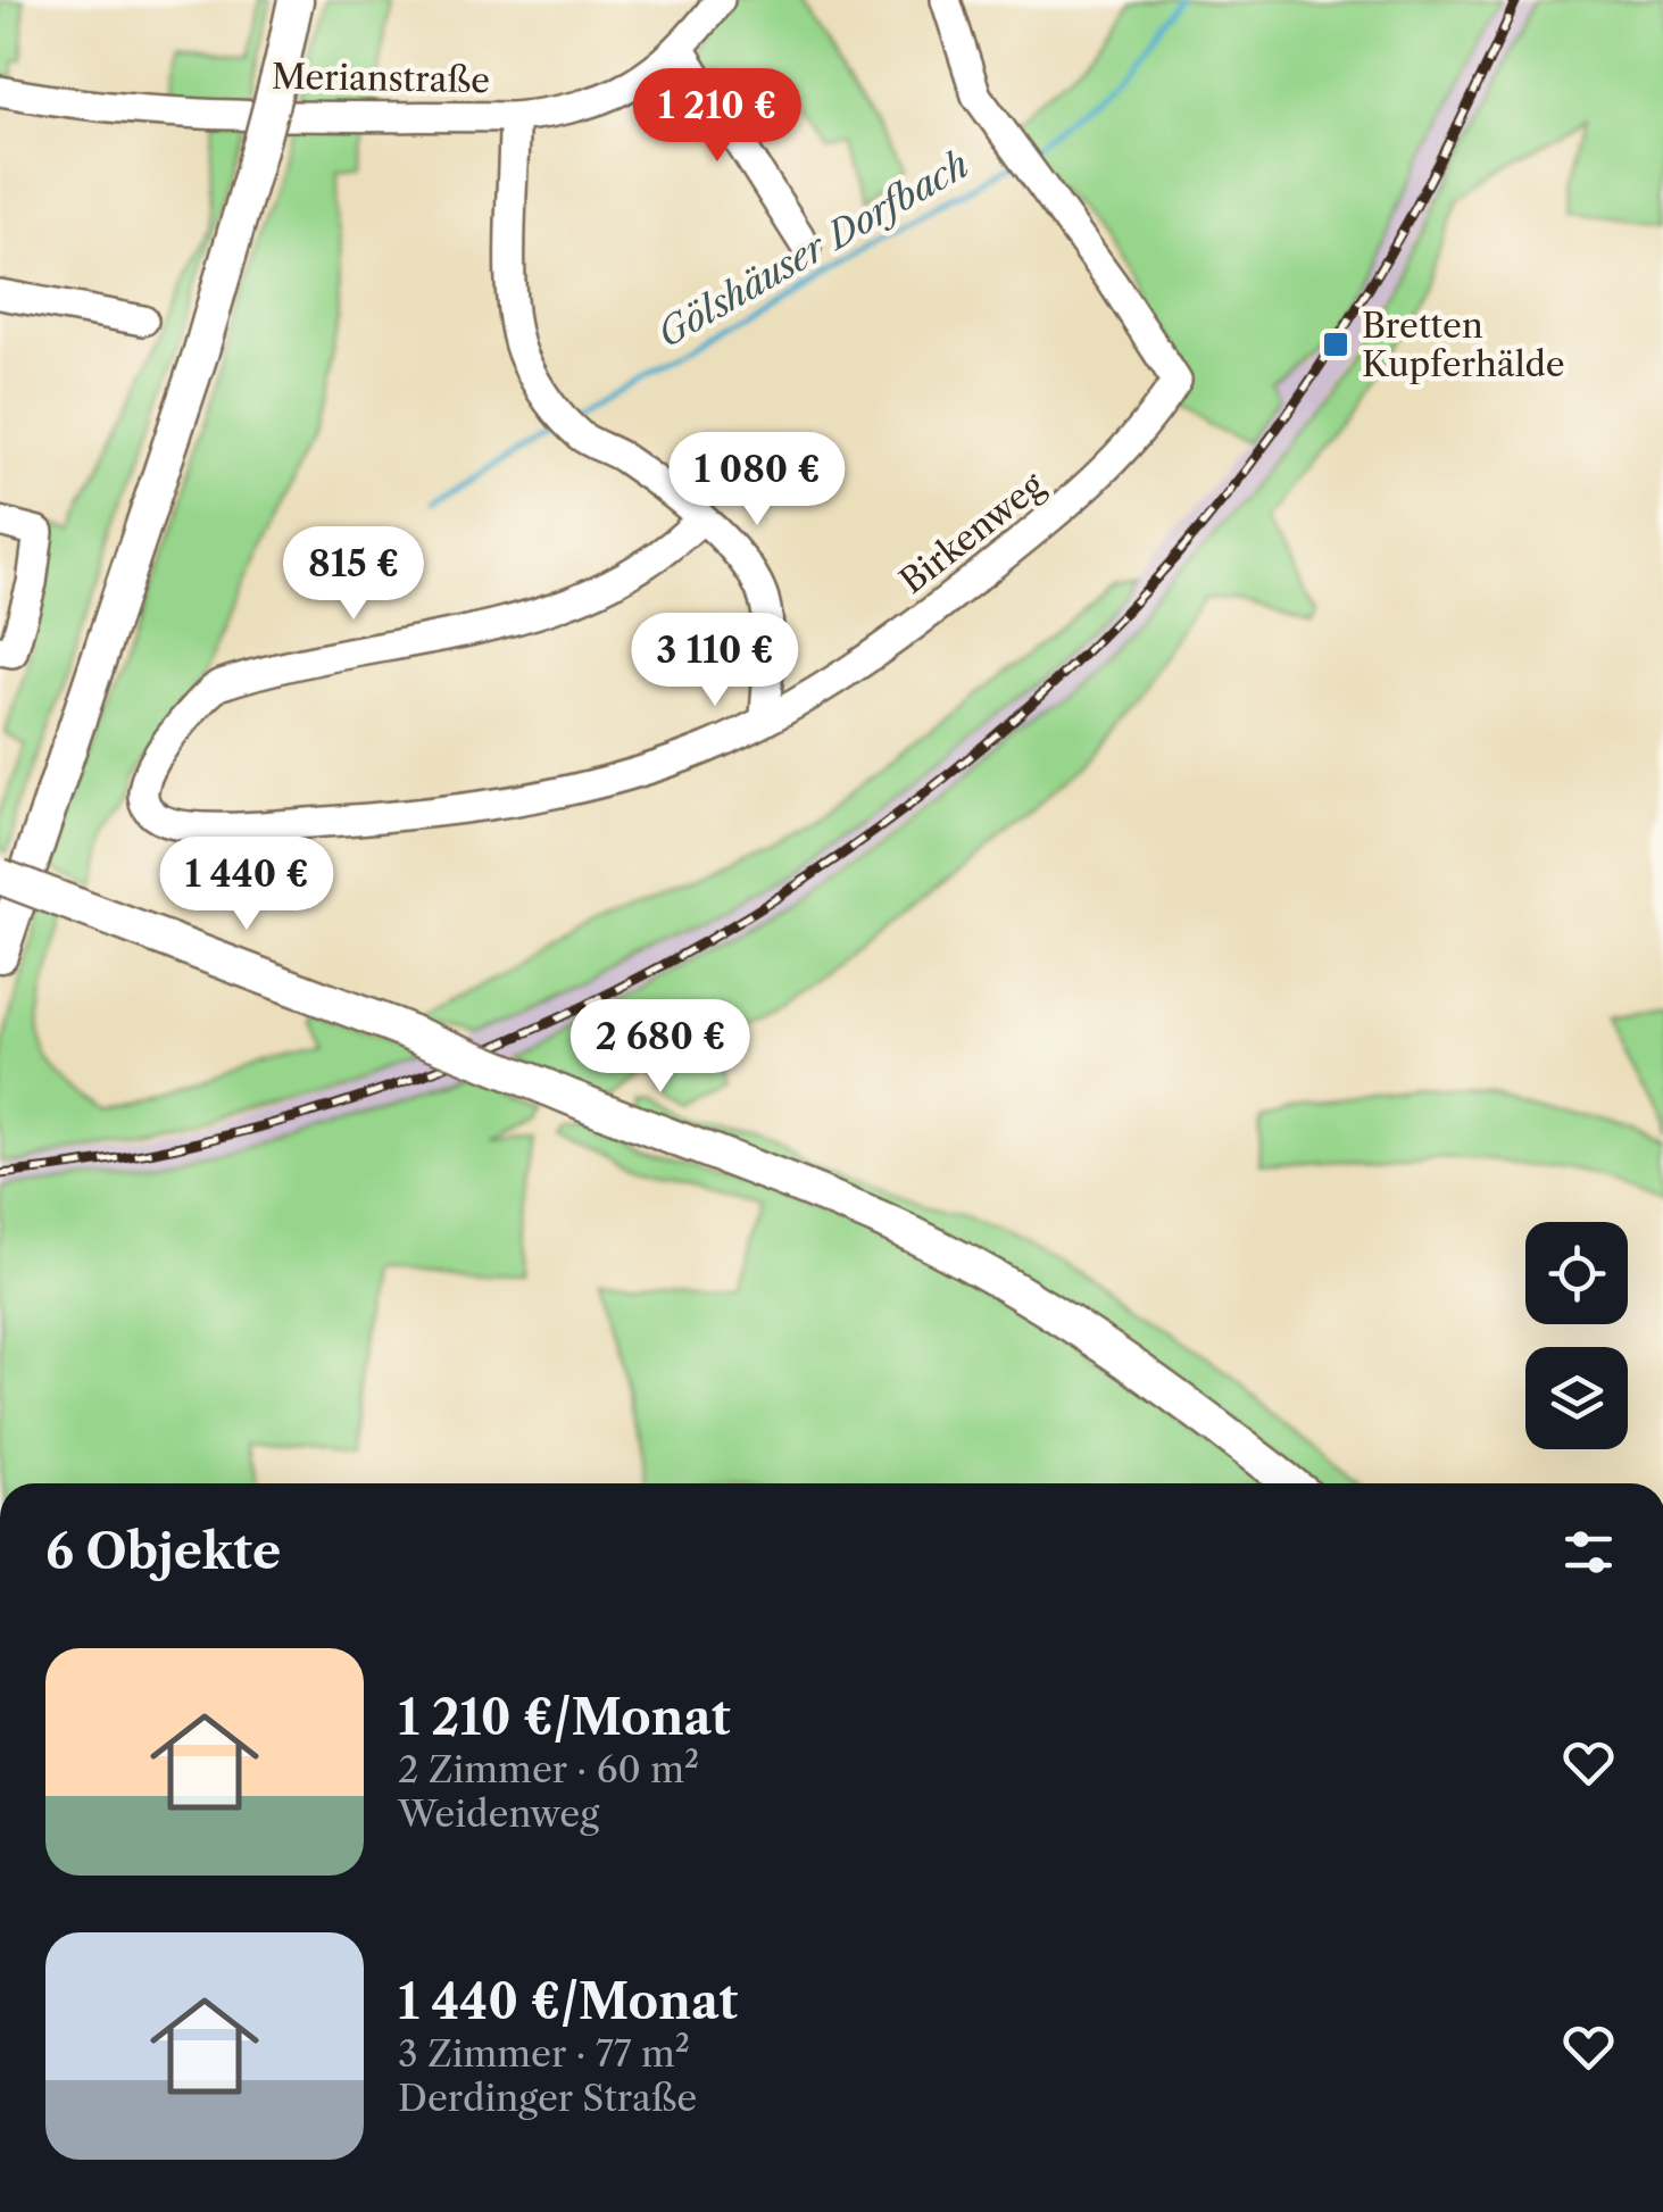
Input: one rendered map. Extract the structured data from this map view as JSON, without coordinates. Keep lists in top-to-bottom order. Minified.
{"streets":{"street":["Merianstraße","Birkenweg"]},"water":["Gölshäuser Dorfbach"],"places":{"transit":["Bretten Kupferhälde"]},"page":{"price":["1 210 €","1 080 €","815 €","3 110 €","1 440 €","2 680 €"],"heading":"6 Objekte","list":[{"name":"1 210 €/Monat","note":"2 Zimmer · 60 m² · Weidenweg"},{"name":"1 440 €/Monat","note":"3 Zimmer · 77 m² · Derdinger Straße"}]}}
